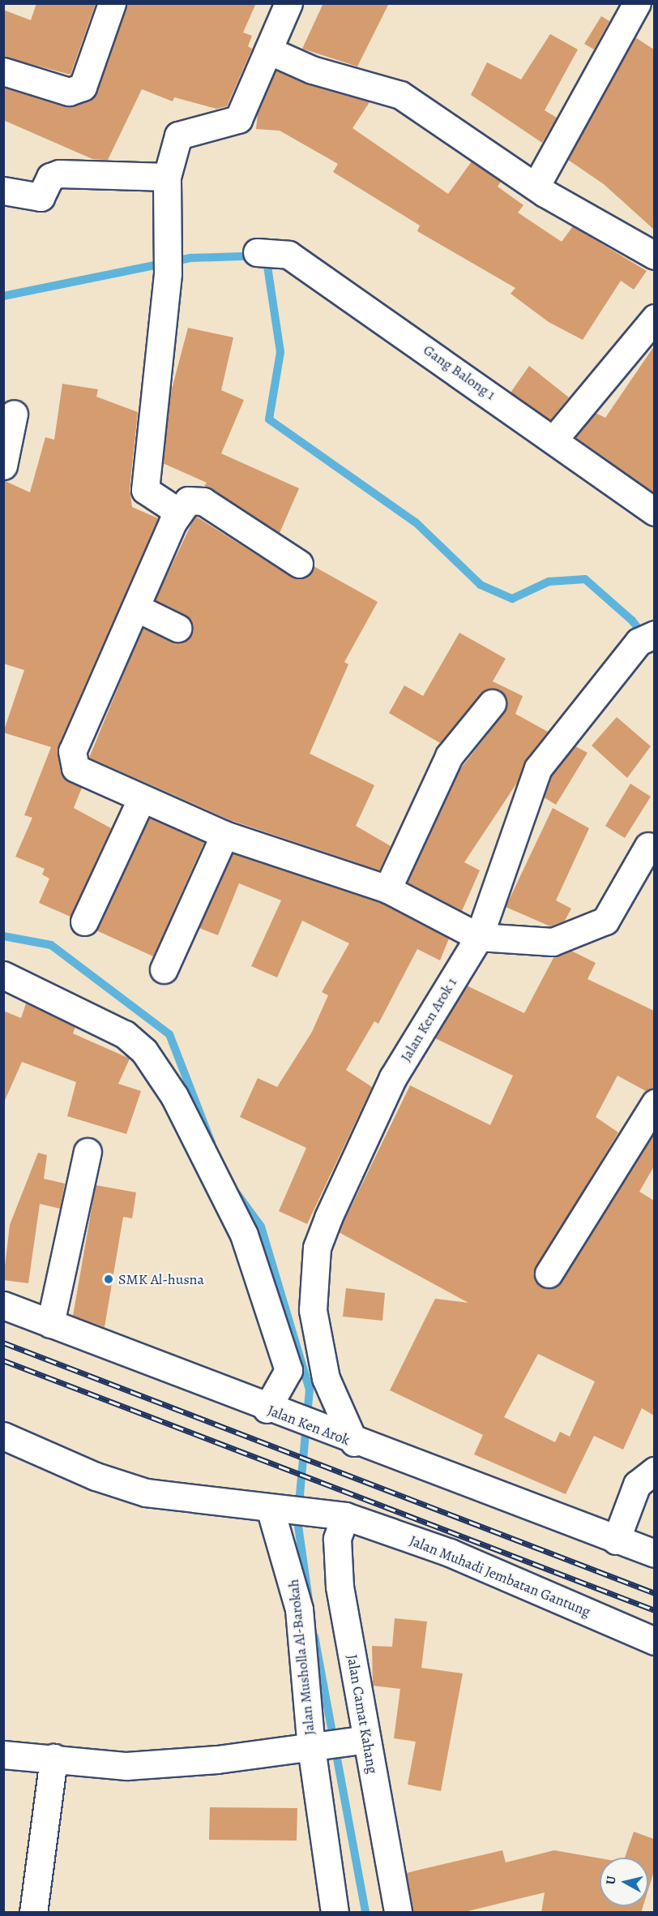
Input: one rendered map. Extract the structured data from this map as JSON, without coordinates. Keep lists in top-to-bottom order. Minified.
{"streets":{"street":["Gang Balong 1","Jalan Ken Arok 1","Jalan Ken Arok","Jalan Muhadi Jembatan Gantung","Jalan Musholla Al-Barokah","Jalan Camat Kahang"]},"crossings":[["Jalan Ken Arok 1","Jalan Ken Arok"],["Jalan Muhadi Jembatan Gantung","Jalan Musholla Al-Barokah"],["Jalan Muhadi Jembatan Gantung","Jalan Camat Kahang"]],"places":["SMK Al-husna"],"north":"left"}
